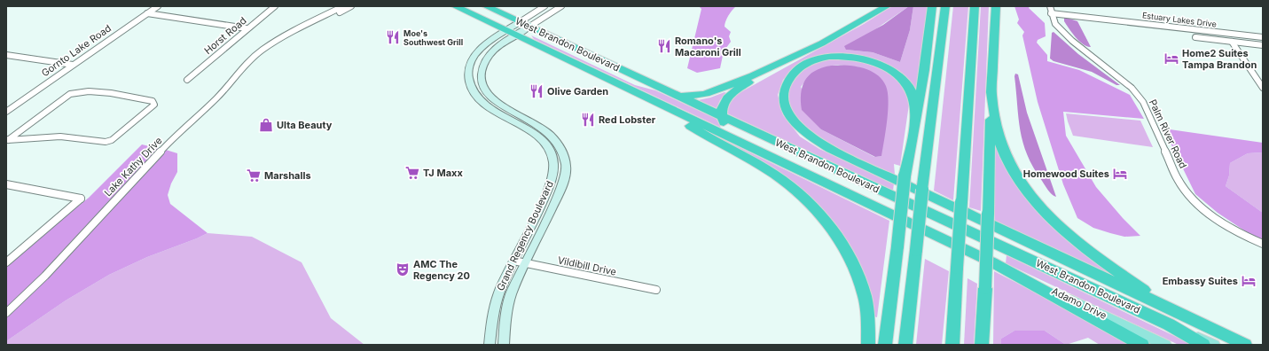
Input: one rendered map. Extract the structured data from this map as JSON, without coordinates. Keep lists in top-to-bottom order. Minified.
{"streets":{"highway":["West Brandon Boulevard"],"main road":["Adamo Drive"],"street":["Estuary Lakes Drive","Horst Road","Gornto Lake Road","Palm River Road","Lake Kathy Drive","Grand Regency Boulevard","Vildibill Drive"]},"crossings":[["Estuary Lakes Drive","Palm River Road"],["West Brandon Boulevard","Grand Regency Boulevard"],["West Brandon Boulevard","Adamo Drive"],["Grand Regency Boulevard","Vildibill Drive"]],"places":{"restaurant":["Moe's Southwest Grill","Romano's Macaroni Grill","Olive Garden","Red Lobster"],"hotel":["Home2 Suites Tampa Brandon","Homewood Suites","Embassy Suites"],"shop":["Ulta Beauty"],"supermarket":["TJ Maxx","Marshalls"],"theatre":["AMC The Regency 20"]}}
